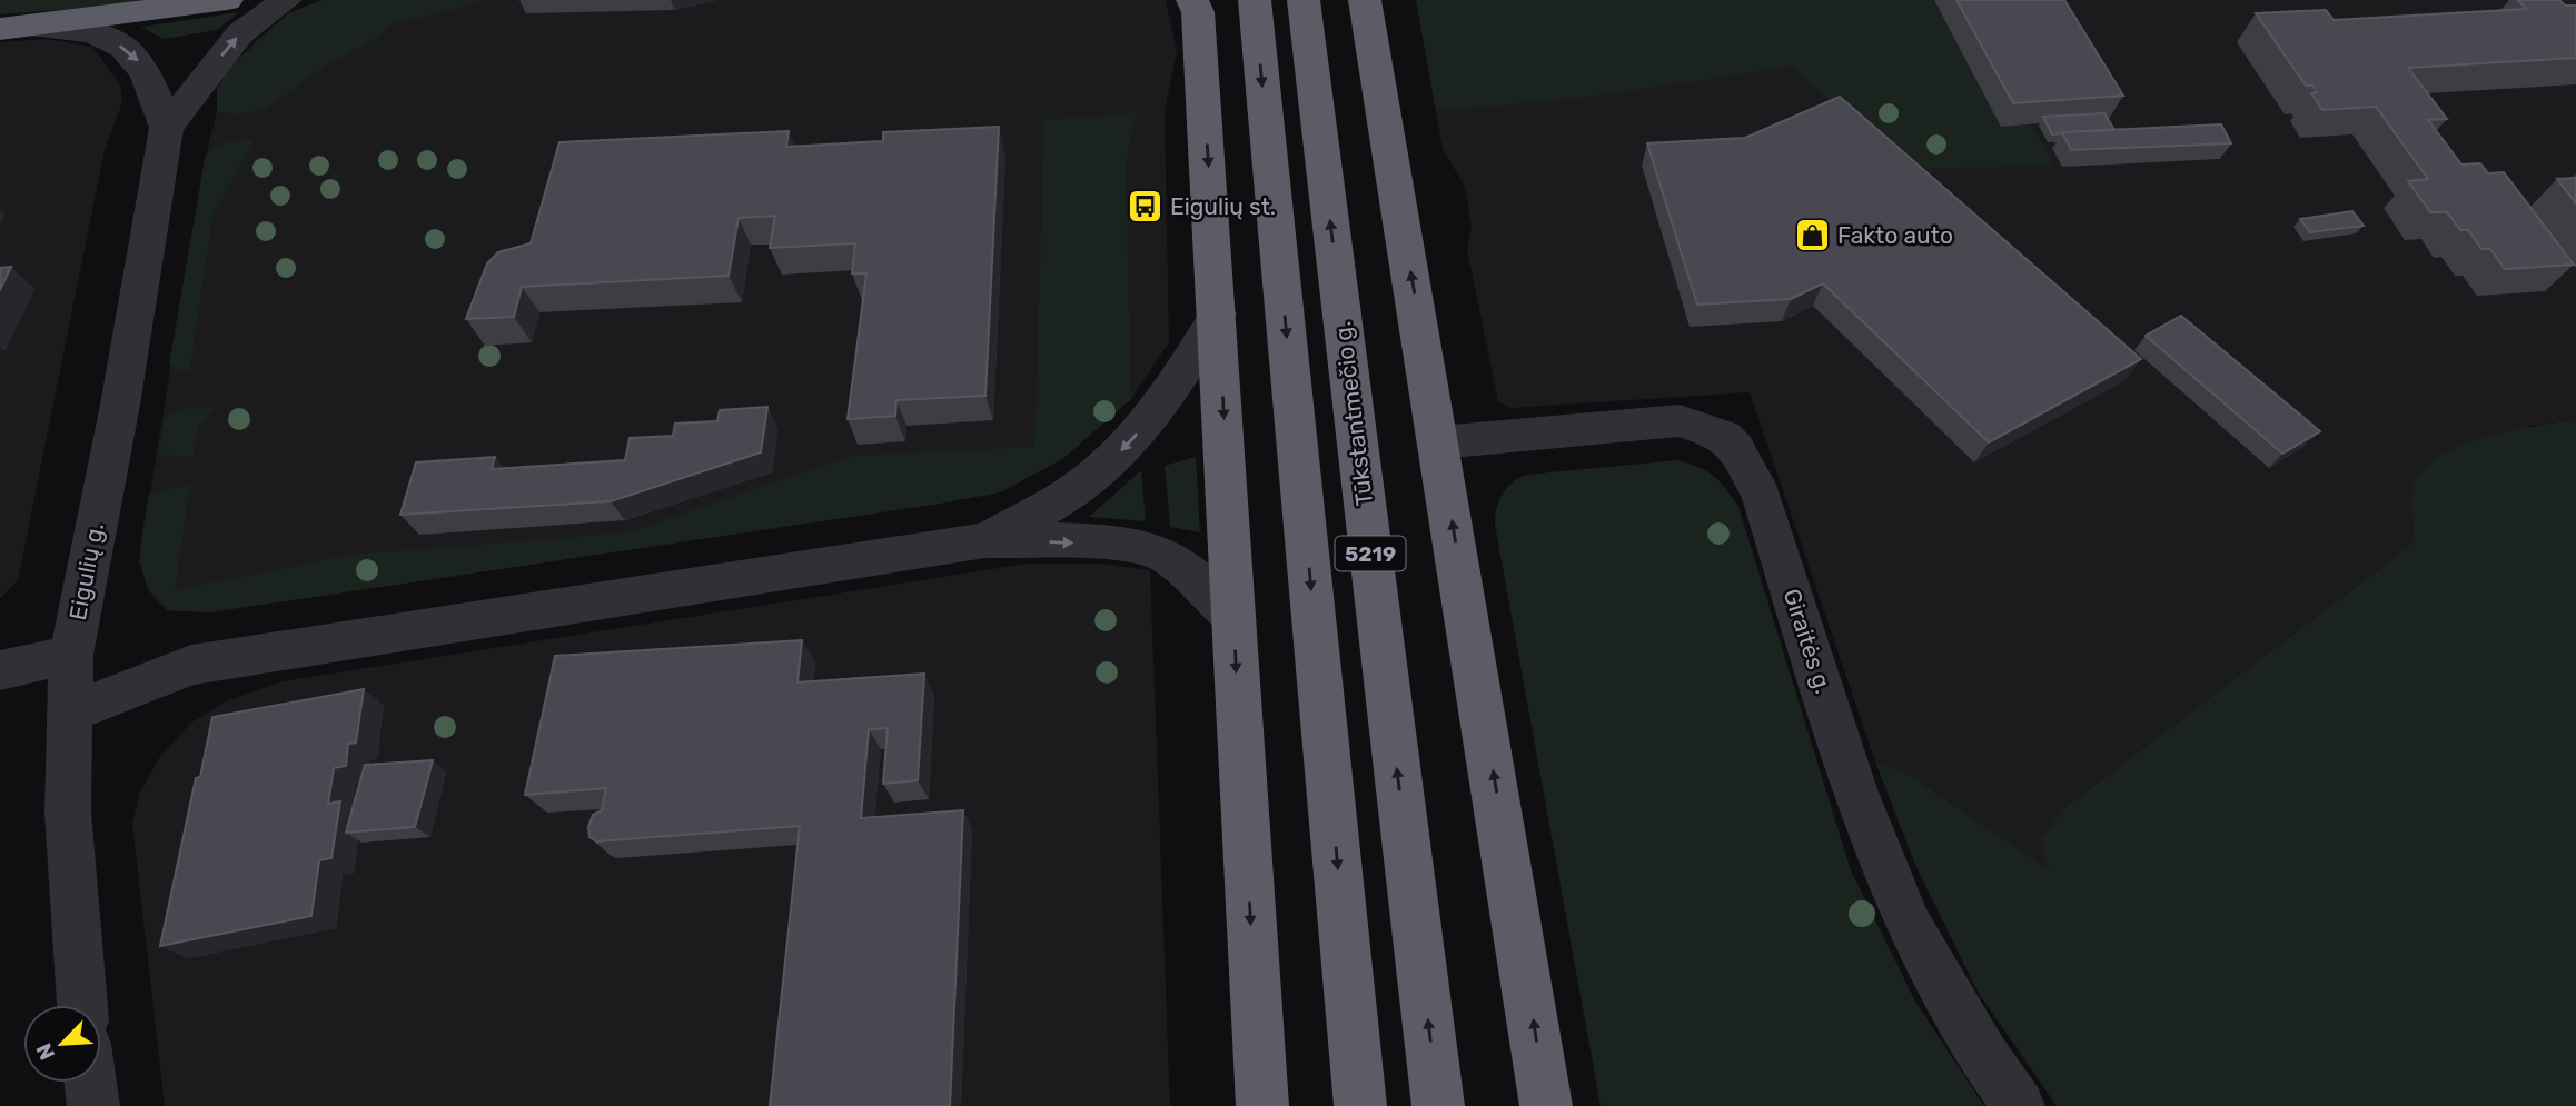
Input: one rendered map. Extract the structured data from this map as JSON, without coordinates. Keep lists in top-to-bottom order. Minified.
{"streets":{"highway":["Tūkstantmečio g.","5219"],"street":["Eigulių g.","Giraitės g."]},"places":{"bus stop":["Eigulių st."],"shop":["Fakto auto"]},"north":"bottom left"}
